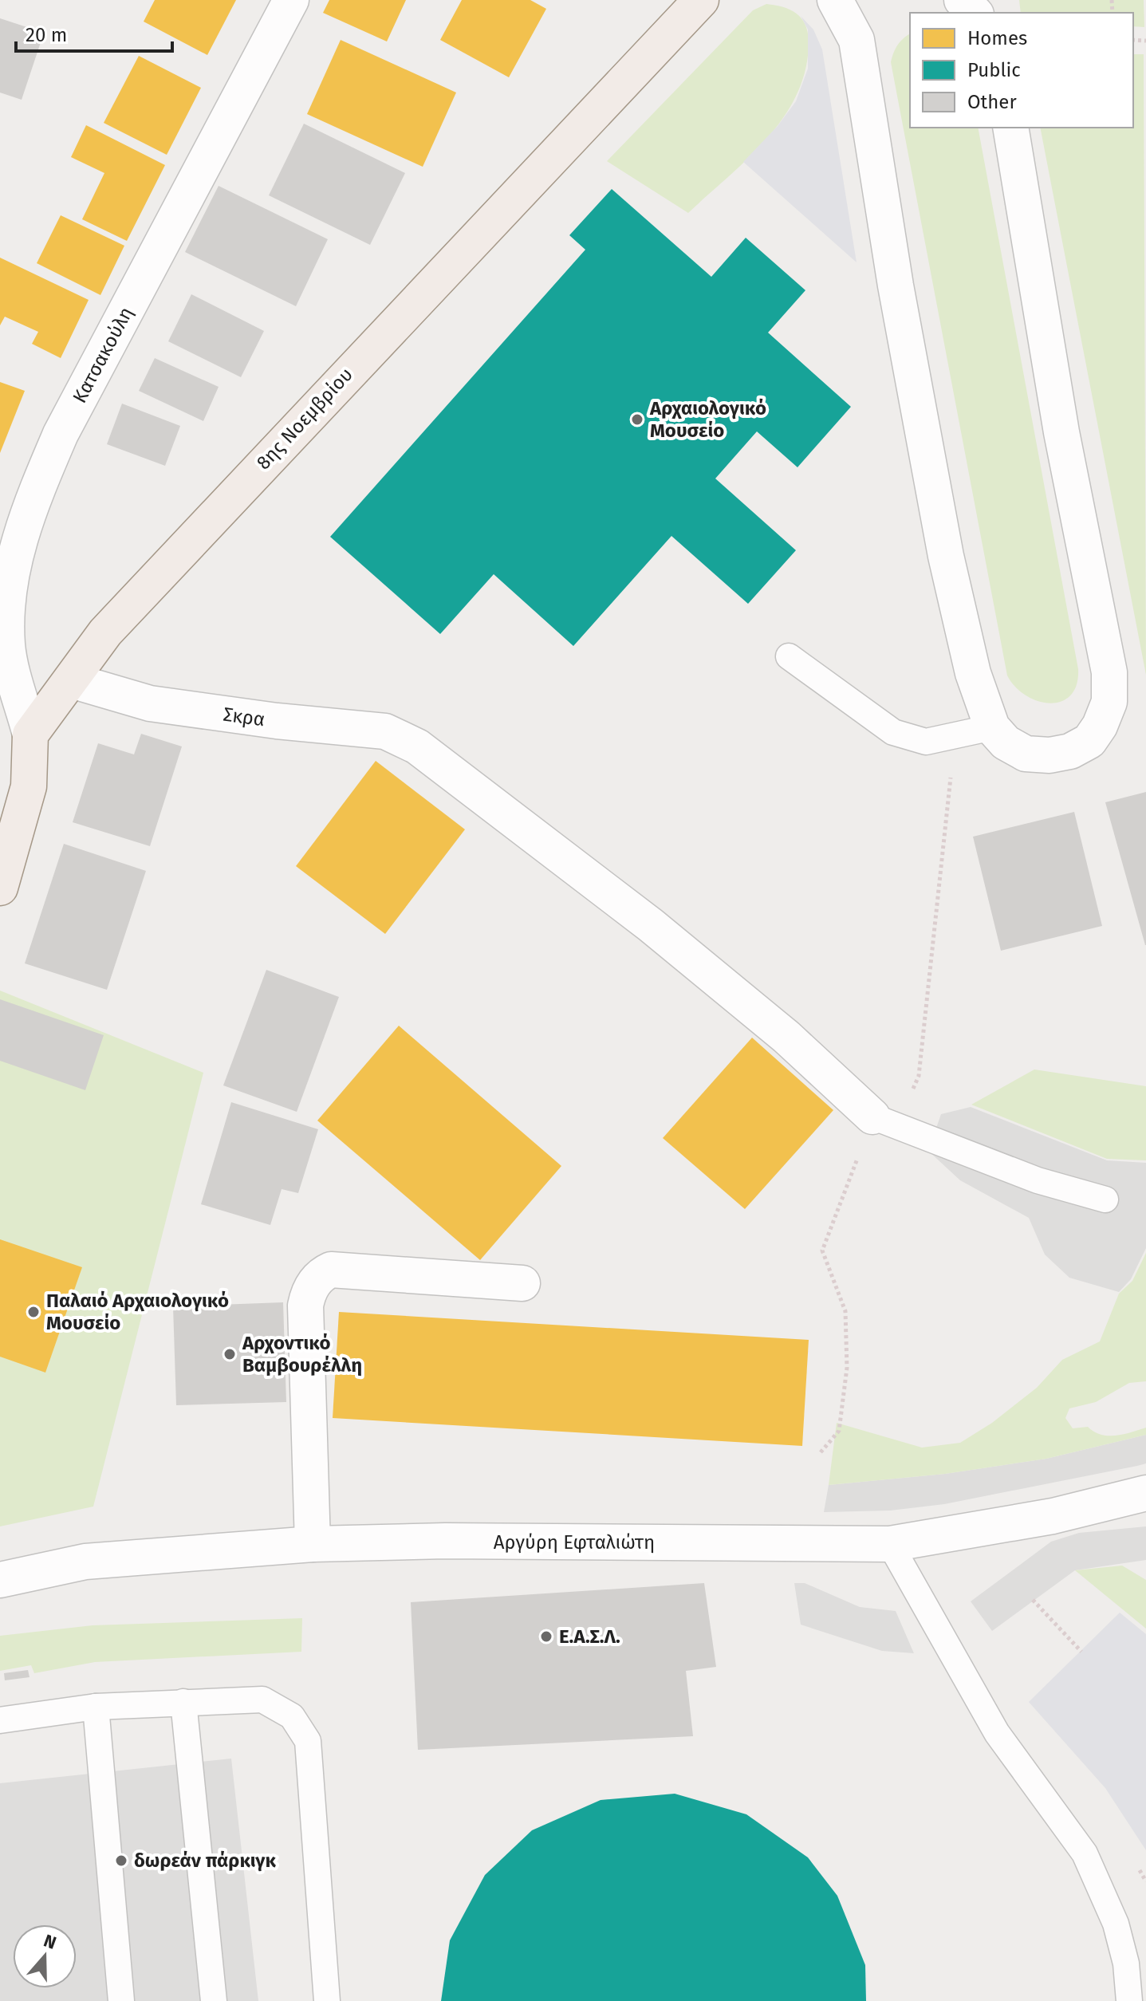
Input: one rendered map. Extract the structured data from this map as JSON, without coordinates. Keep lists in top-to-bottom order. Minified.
{"streets":{"main road":["8ης Νοεμβρίου"],"street":["Κατσακούλη","Σκρα","Αργύρη Εφταλιώτη"]},"crossings":[["Κατσακούλη","8ης Νοεμβρίου"],["8ης Νοεμβρίου","Σκρα"]],"places":["Αρχαιολογικό Μουσείο","Παλαιό Αρχαιολογικό Μουσείο","Αρχοντικό Βαμβουρέλλη","Ε.Α.Σ.Λ.","δωρεάν πάρκιγκ"],"legend":["Homes","Public","Other"],"scale_bar":"20 m","north":"top"}
